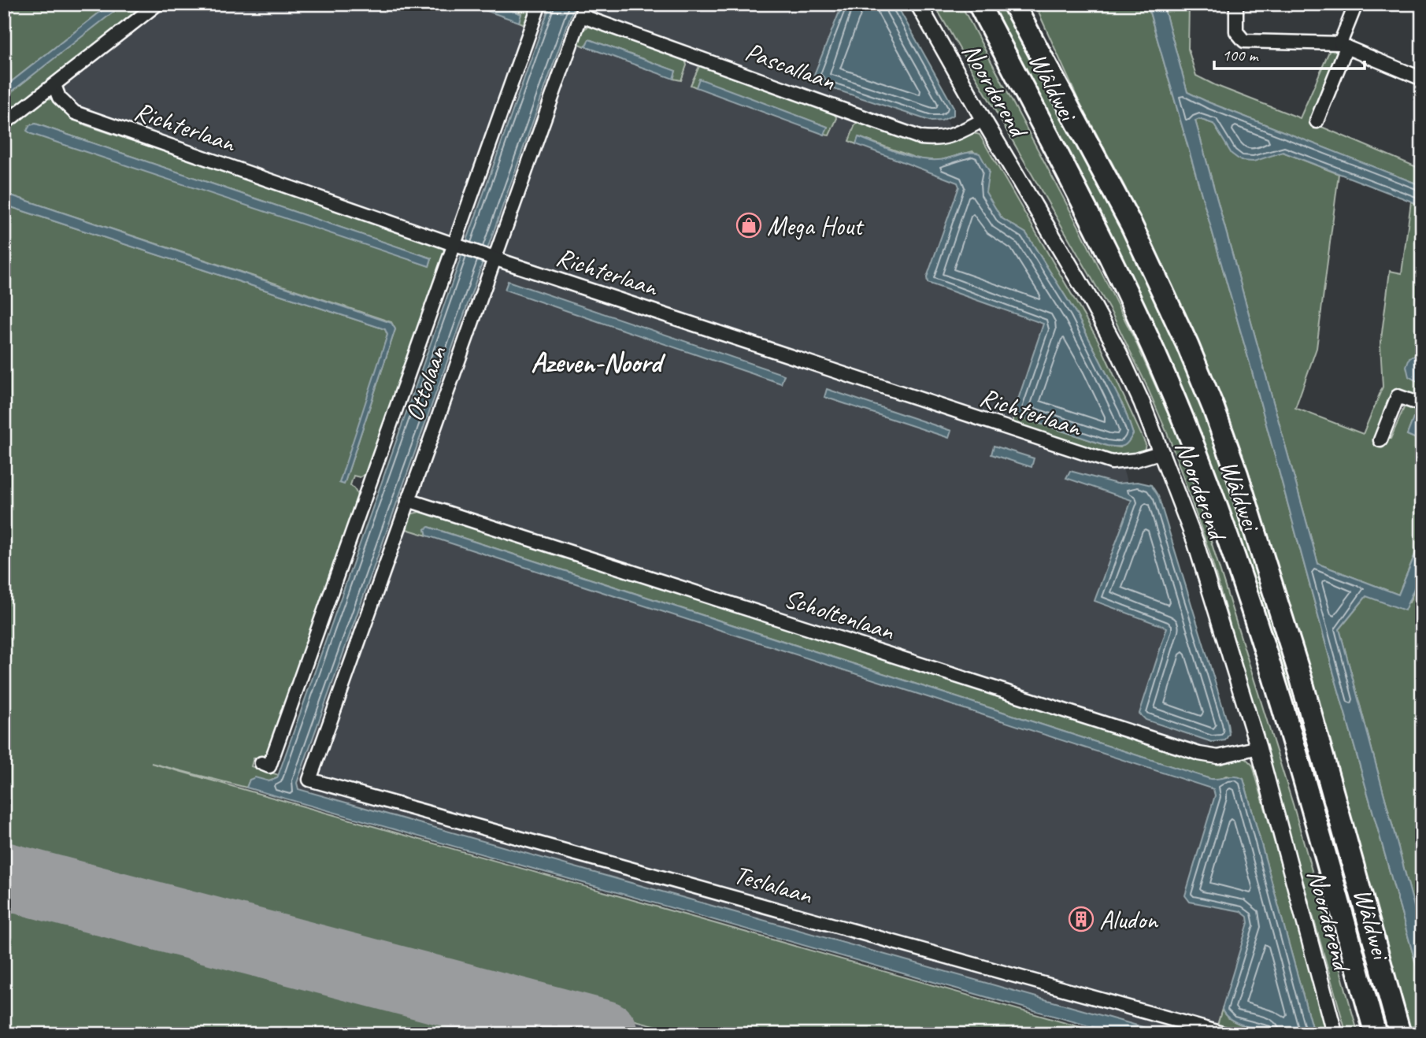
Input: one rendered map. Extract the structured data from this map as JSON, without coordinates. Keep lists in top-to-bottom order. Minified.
{"streets":{"highway":["Wâldwei"],"street":["Pascallaan","Noorderend","Richterlaan","Ottolaan","Scholtenlaan","Teslalaan"]},"crossings":[["Pascallaan","Noorderend"],["Pascallaan","Ottolaan"],["Noorderend","Richterlaan"],["Noorderend","Scholtenlaan"],["Richterlaan","Ottolaan"],["Ottolaan","Scholtenlaan"],["Ottolaan","Teslalaan"]],"districts":["Azeven-Noord"],"places":{"shop":["Mega Hout"],"building":["Aludon"]},"scale_bar":"100 m"}
